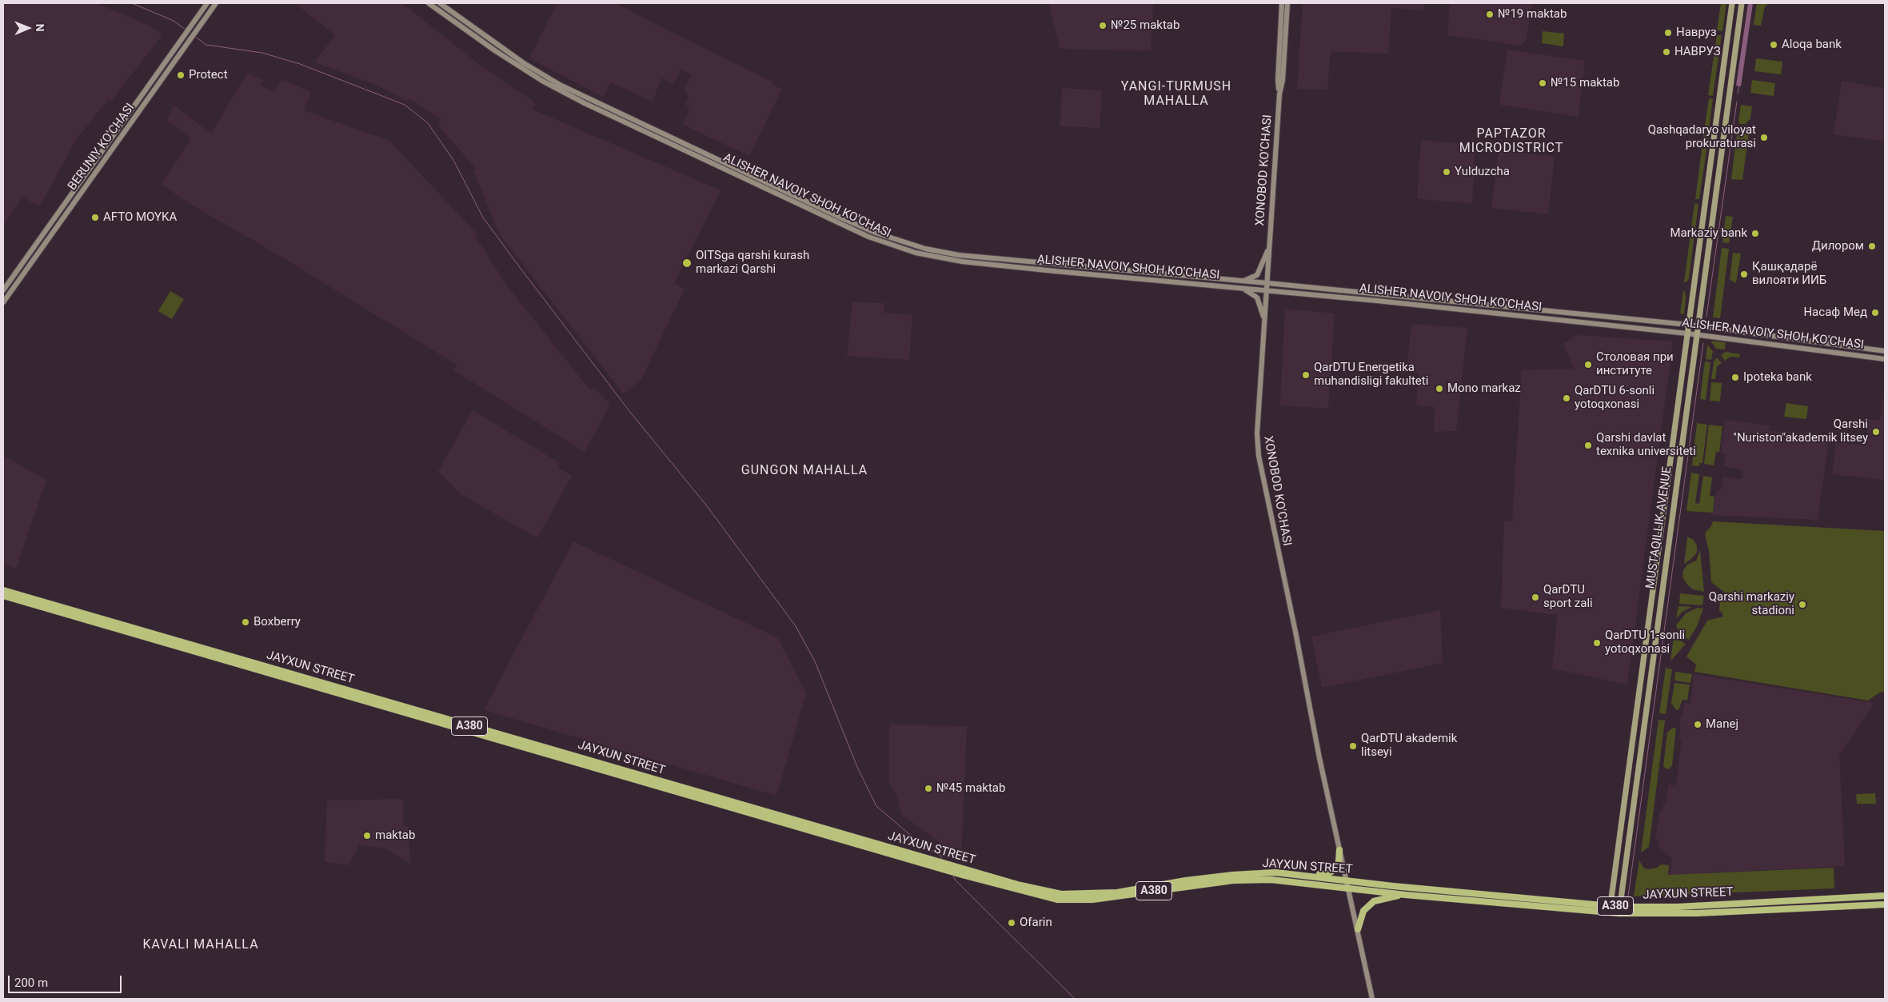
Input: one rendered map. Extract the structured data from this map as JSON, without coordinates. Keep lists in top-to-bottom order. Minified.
{"streets":{"highway":["JAYXUN STREET","A380"],"main road":["BERUNIY KO'CHASI","XONOBOD KO'CHASI","ALISHER NAVOIY SHOH KO'CHASI","MUSTAQILLIK AVENUE"]},"crossings":[["XONOBOD KO'CHASI","ALISHER NAVOIY SHOH KO'CHASI"],["XONOBOD KO'CHASI","JAYXUN STREET"],["ALISHER NAVOIY SHOH KO'CHASI","MUSTAQILLIK AVENUE"],["MUSTAQILLIK AVENUE","JAYXUN STREET"]],"districts":["YANGI-TURMUSH MAHALLA","PAРTAZOR MICRODISTRICT","GUNGON MAHALLA","KAVALI MAHALLA"],"places":["№19 maktab","№25 maktab","Навруз","Aloqa bank","НАВРУЗ","Protect","№15 maktab","Qashqadaryo viloyat prokuraturasi","Yulduzcha","AFTO MOYKA","Markaziy bank","Дилором","OITSga qarshi kurash markazi Qarshi","Қашқадарё вилояти ИИБ","Насаф Мед","Столовая при институте","QarDTU Energetika muhandisligi fakulteti","Ipoteka bank","Mono markaz","QarDTU 6-sonli yotoqxonasi","Qarshi \"Nuriston\"akademik litsey","Qarshi davlat texnika universiteti","QarDTU sport zali","Qarshi markaziy stadioni","Boxberry","QarDTU 1-sonli yotoqxonasi","Manej","QarDTU akademik litseyi","№45 maktab","maktab","Ofarin"],"scale_bar":"200 m","north":"right"}
